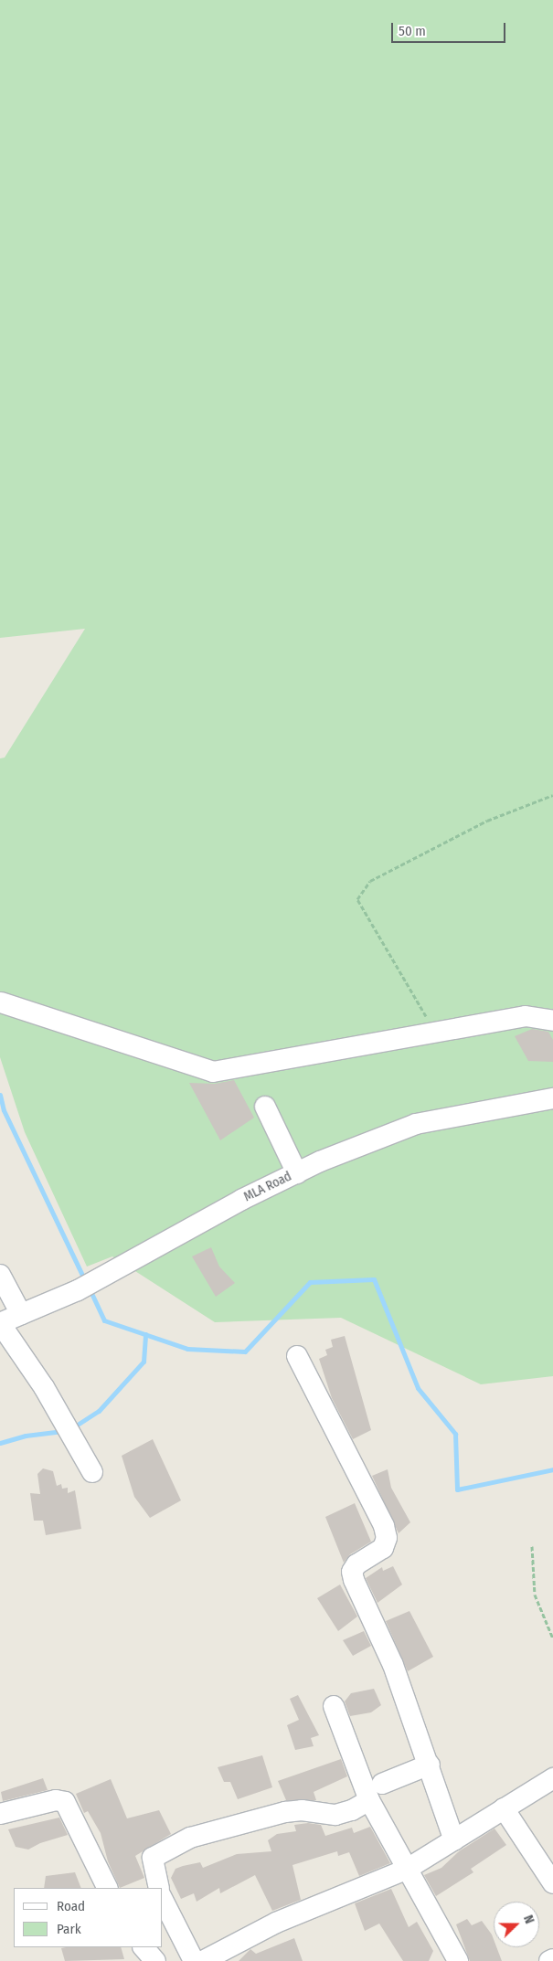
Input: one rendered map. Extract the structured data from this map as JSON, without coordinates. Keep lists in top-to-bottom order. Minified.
{"streets":{"street":["MLA Road"]},"legend":["Road","Park"],"scale_bar":"50 m","north":"right"}
